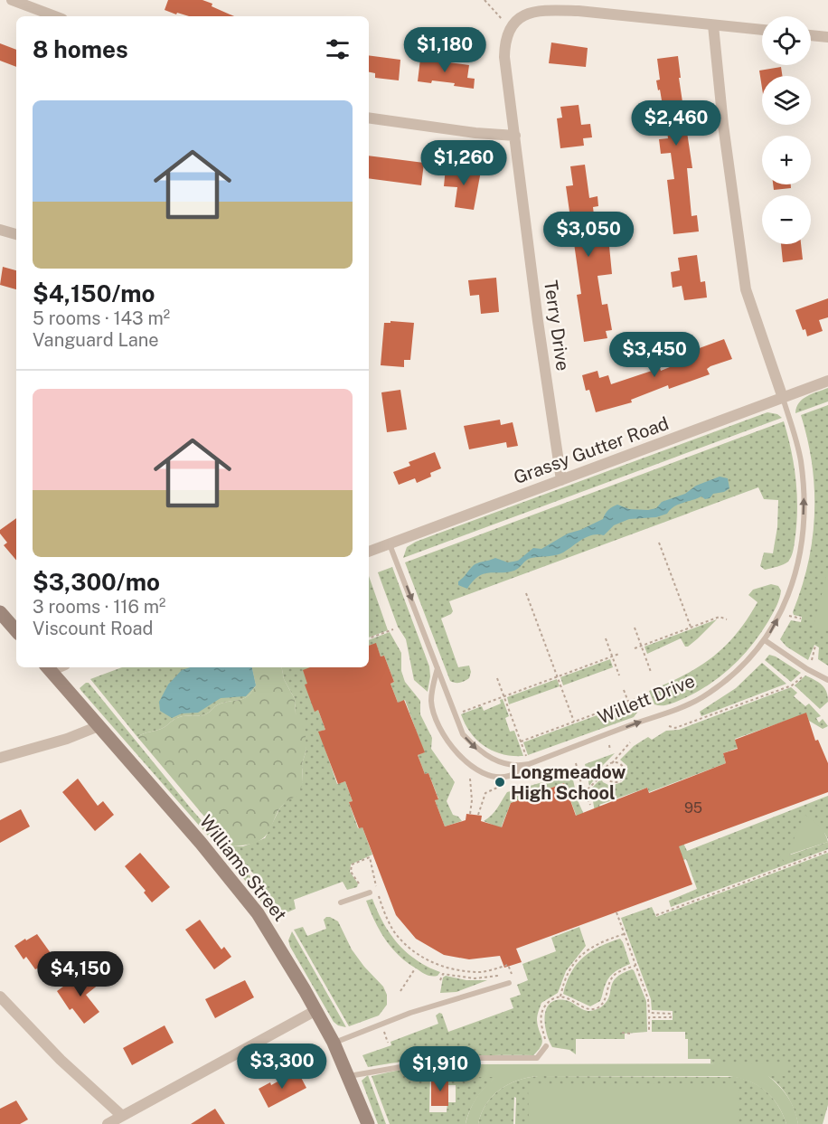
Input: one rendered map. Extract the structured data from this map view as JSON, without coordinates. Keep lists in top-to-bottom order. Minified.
{"streets":{"main road":["Williams Street"],"street":["Terry Drive","Grassy Gutter Road","Willett Drive"]},"crossings":[["Terry Drive","Grassy Gutter Road"],["Grassy Gutter Road","Willett Drive"]],"places":["Longmeadow High School"],"house_numbers":["95"],"page":{"map_buttons":["+","−"],"heading":"8 homes","price":["$1,180","$2,460","$1,260","$3,050","$3,450","$4,150","$3,300","$1,910"],"list":[{"name":"$4,150/mo","note":"5 rooms · 143 m² · Vanguard Lane"},{"name":"$3,300/mo","note":"3 rooms · 116 m² · Viscount Road"}]}}
